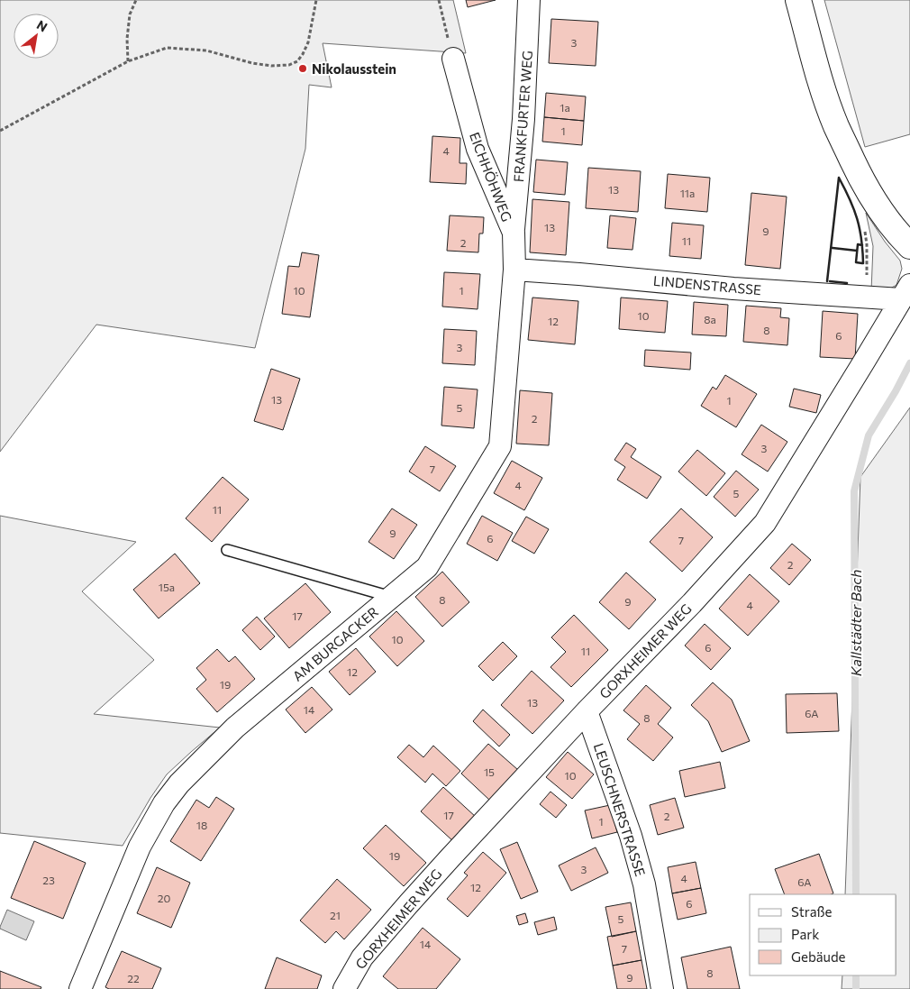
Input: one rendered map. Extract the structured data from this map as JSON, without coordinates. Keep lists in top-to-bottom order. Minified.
{"streets":{"street":["FRANKFURTER WEG","EICHHÖHWEG","LINDENSTRASSE","AM BURGACKER","GORXHEIMER WEG","LEUSCHNERSTRASSE"]},"crossings":[["FRANKFURTER WEG","EICHHÖHWEG"],["EICHHÖHWEG","LINDENSTRASSE"],["EICHHÖHWEG","AM BURGACKER"],["LINDENSTRASSE","AM BURGACKER"],["LINDENSTRASSE","GORXHEIMER WEG"],["GORXHEIMER WEG","LEUSCHNERSTRASSE"]],"water":["Kallstädter Bach"],"places":["Nikolausstein"],"house_numbers":["3","1a","1","4","13","11a","13","9","11","2","10","1","10","8a","12","8","6","3","13","1","5","2","3","7","4","5","11","9","6","7","2","15a","8","9","4","17","10","6","11","12","19","13","14","6A","8","15","10","17","2","1","18","19","3","4","23","6A","12","20","6","21","5","14","7","8","9","22"],"legend":["Straße","Park","Gebäude"],"north":"top right"}
